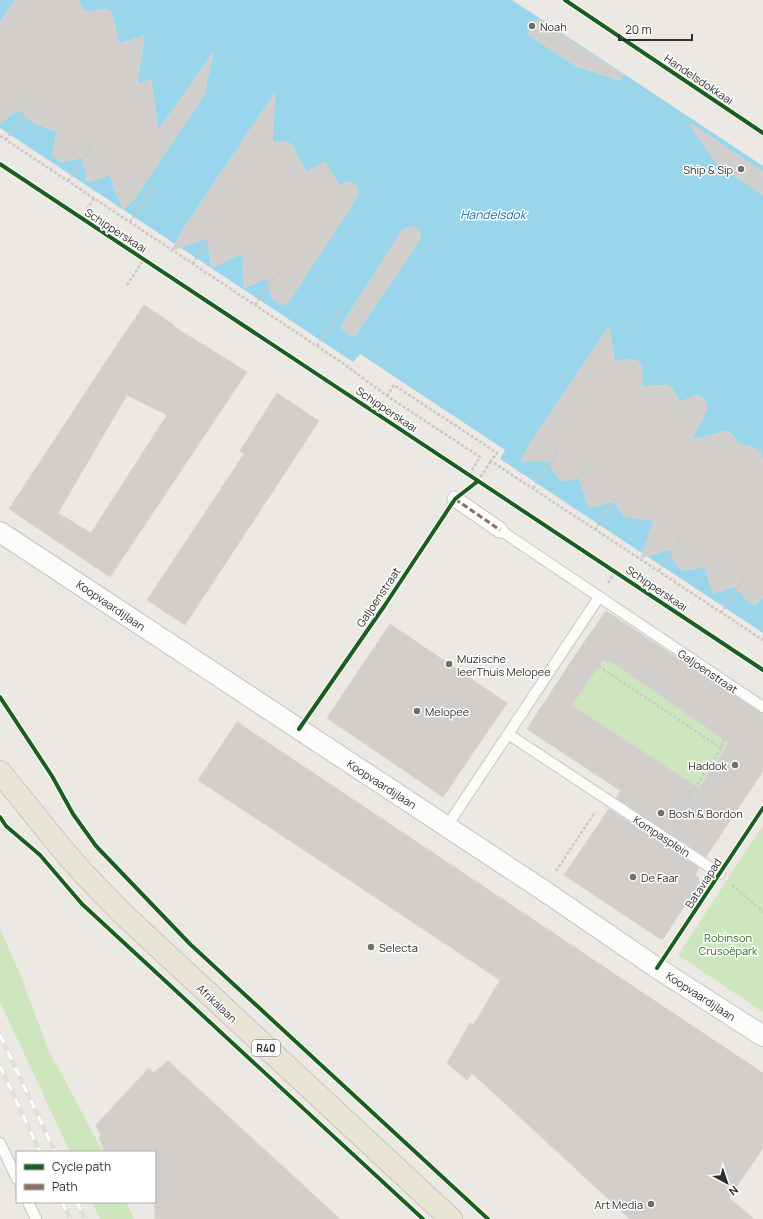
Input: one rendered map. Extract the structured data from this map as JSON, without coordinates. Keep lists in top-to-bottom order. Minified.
{"streets":{"main road":["Afrikalaan","R40"],"street":["Galjoenstraat","Koopvaardijlaan"],"lane":["Kompasplein"],"cycle path":["Handelsdokkaai","Schipperskaai","Bataviapad"]},"water":["Handelsdok"],"parks":["Robinson Crusoëpark"],"places":["Noah","Ship & Sip","Muzische leerThuis Melopee","Melopee","Haddok","Bosh & Bordon","De Faar","Selecta","Art Media"],"legend":["Cycle path","Path"],"scale_bar":"20 m","north":"bottom right"}
